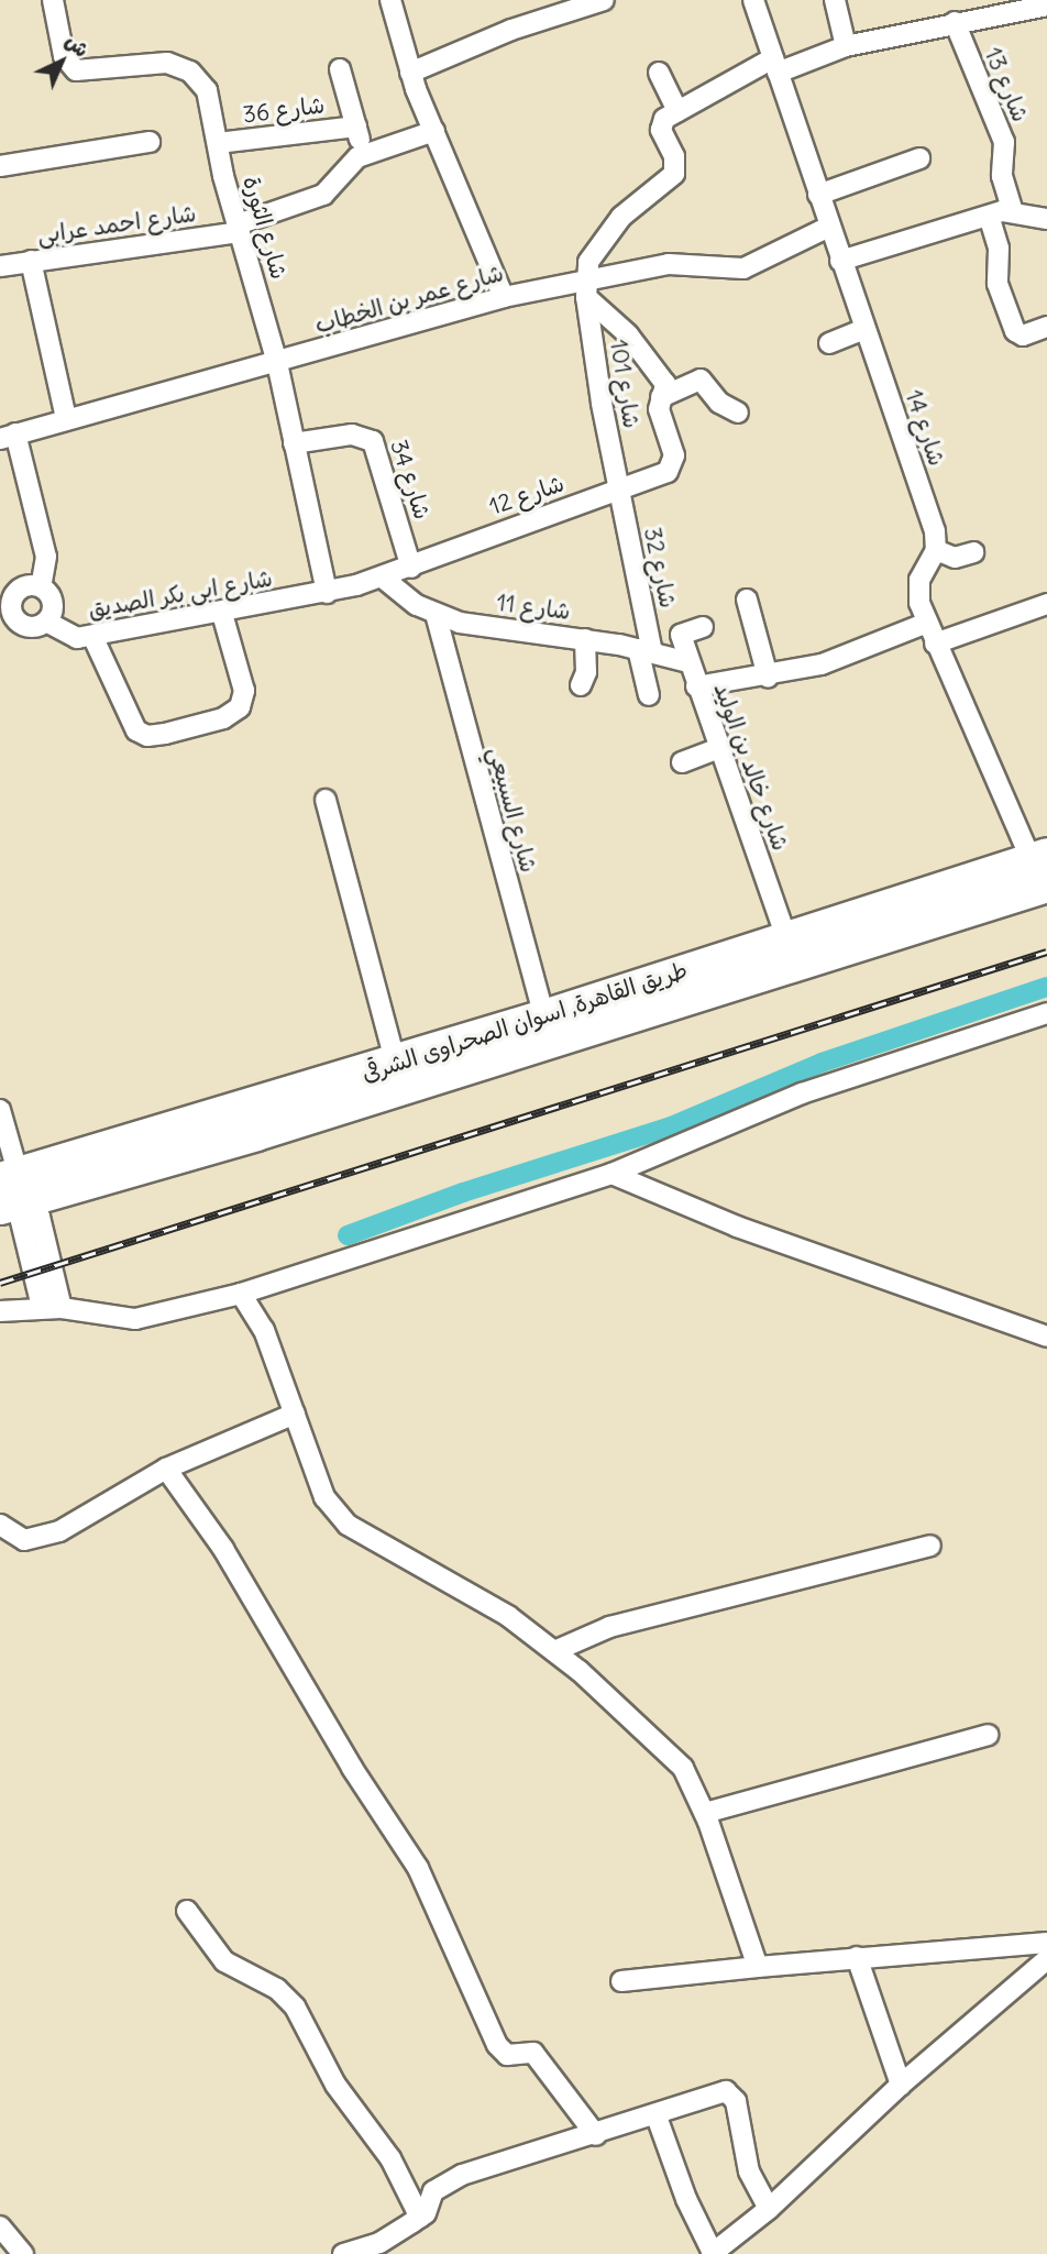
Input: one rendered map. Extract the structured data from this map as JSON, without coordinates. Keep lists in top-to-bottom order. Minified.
{"streets":{"highway":["طريق القاهرة, اسوان الصحراوى الشرقى"],"street":["شارع 13","شارع 36","شارع احمد عرابى","شارع الثورة","شارع عمر بن الخطاب","شارع 101","شارع 14","شارع 34","شارع 12","شارع 32","شارع ابى بكر الصديق","شارع 11","شارع خالد بن الوليد","شارع السبيعي"]},"crossings":[["شارع 36","شارع الثورة"],["شارع احمد عرابى","شارع الثورة"],["شارع الثورة","شارع عمر بن الخطاب"],["شارع الثورة","شارع 34"],["شارع الثورة","شارع 12"],["شارع الثورة","شارع ابى بكر الصديق"],["شارع عمر بن الخطاب","شارع 101"],["شارع عمر بن الخطاب","شارع 14"],["شارع 101","شارع 12"],["شارع 101","شارع 32"],["شارع 34","شارع 12"],["شارع 12","شارع 32"],["شارع 12","شارع ابى بكر الصديق"],["شارع 12","شارع 11"],["شارع 32","شارع 11"],["شارع 11","شارع خالد بن الوليد"],["شارع 11","شارع السبيعي"],["شارع خالد بن الوليد","طريق القاهرة, اسوان الصحراوى الشرقى"],["شارع السبيعي","طريق القاهرة, اسوان الصحراوى الشرقى"]],"north":"top right"}
